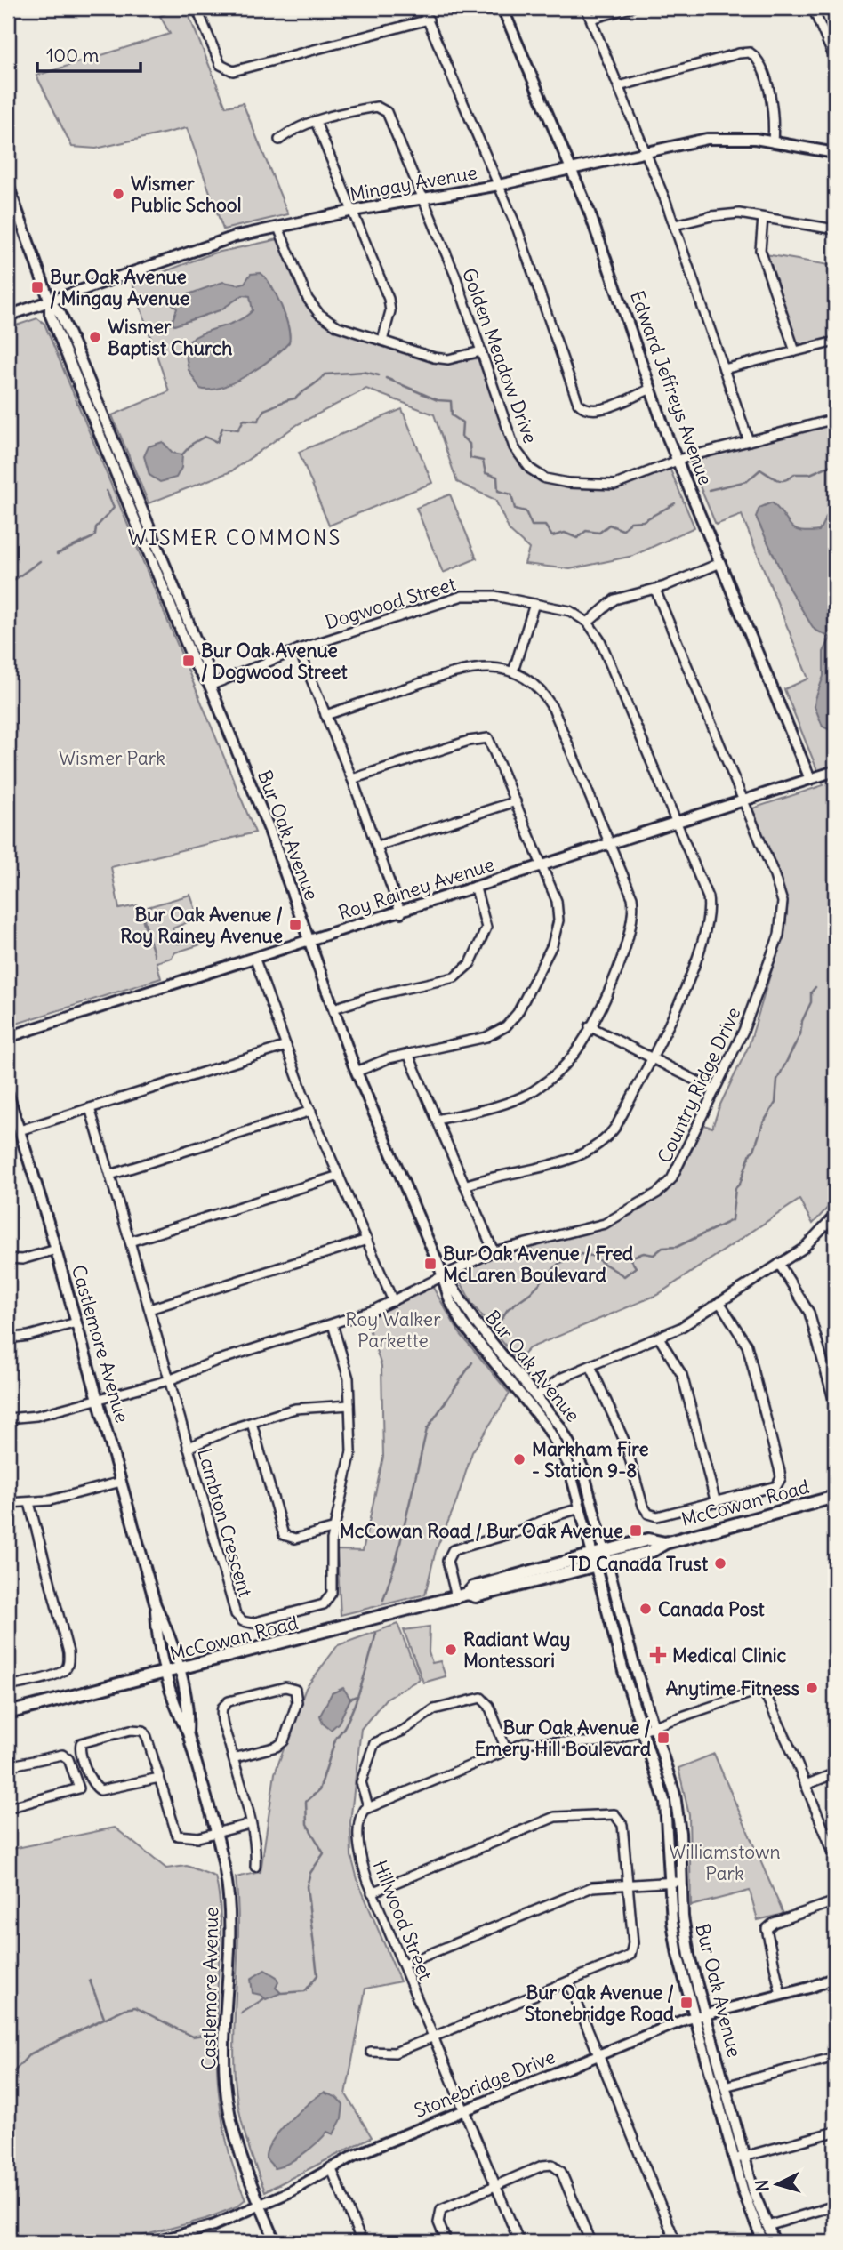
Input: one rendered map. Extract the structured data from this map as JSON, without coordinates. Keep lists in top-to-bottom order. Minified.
{"streets":{"main road":["McCowan Road"],"street":["Mingay Avenue","Golden Meadow Drive","Edward Jeffreys Avenue","Dogwood Street","Bur Oak Avenue","Roy Rainey Avenue","Country Ridge Drive","Castlemore Avenue","Lambton Crescent","Hillwood Street","Stonebridge Drive"]},"crossings":[["Mingay Avenue","Golden Meadow Drive"],["Mingay Avenue","Edward Jeffreys Avenue"],["Mingay Avenue","Bur Oak Avenue"],["Golden Meadow Drive","Edward Jeffreys Avenue"],["Edward Jeffreys Avenue","Roy Rainey Avenue"],["Dogwood Street","Bur Oak Avenue"],["Bur Oak Avenue","Roy Rainey Avenue"],["Bur Oak Avenue","Country Ridge Drive"],["Bur Oak Avenue","McCowan Road"],["Bur Oak Avenue","Stonebridge Drive"],["Roy Rainey Avenue","Country Ridge Drive"],["Country Ridge Drive","Castlemore Avenue"],["Country Ridge Drive","Lambton Crescent"],["Castlemore Avenue","McCowan Road"],["Castlemore Avenue","Stonebridge Drive"],["Hillwood Street","Stonebridge Drive"]],"districts":["WISMER COMMONS"],"parks":["Wismer Park","Roy Walker Parkette","Williamstown Park"],"places":{"other":["Wismer Public School","Wismer Baptist Church","Markham Fire - Station 9-8","TD Canada Trust","Canada Post","Radiant Way Montessori","Anytime Fitness"],"transit":["Bur Oak Avenue / Mingay Avenue","Bur Oak Avenue / Dogwood Street","Bur Oak Avenue / Roy Rainey Avenue","Bur Oak Avenue / Fred McLaren Boulevard","McCowan Road / Bur Oak Avenue","Bur Oak Avenue / Emery Hill Boulevard","Bur Oak Avenue / Stonebridge Road"],"health":["Medical Clinic"]},"scale_bar":"100 m","north":"left"}
